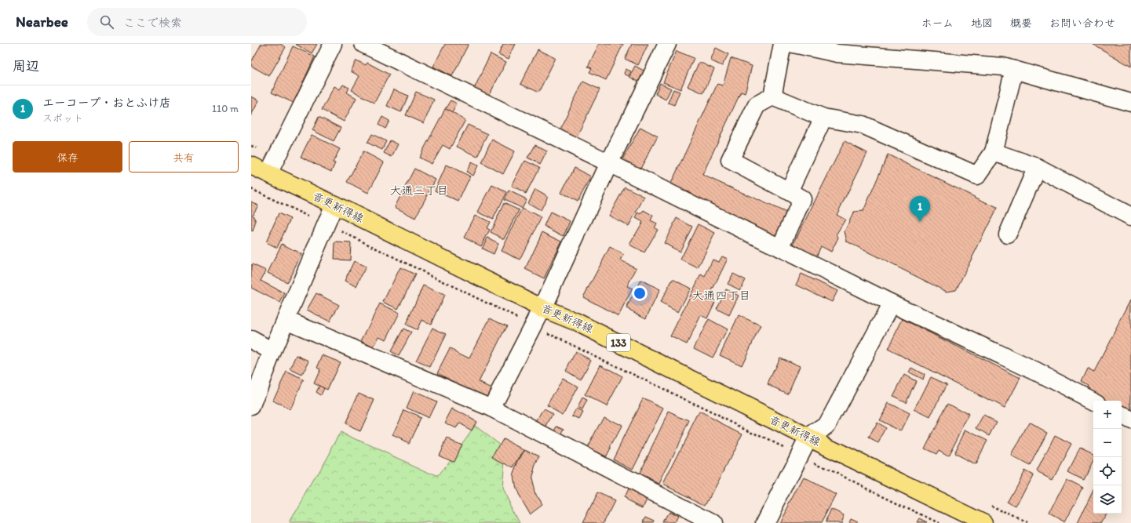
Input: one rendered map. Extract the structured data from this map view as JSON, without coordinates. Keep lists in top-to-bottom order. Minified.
{"streets":{"main road":["音更新得線","133"]},"districts":["大通三丁目","大通四丁目"],"page":{"header":"Nearbee","search":"ここで検索","nav":["ホーム","地図","概要","お問い合わせ"],"heading":"周辺","list":[{"mark":"1","name":"エーコープ・おとふけ店","note":"スポット","value":"110 m"}],"buttons":["保存","共有"],"pins":"1","map_buttons":["+","−"]}}
